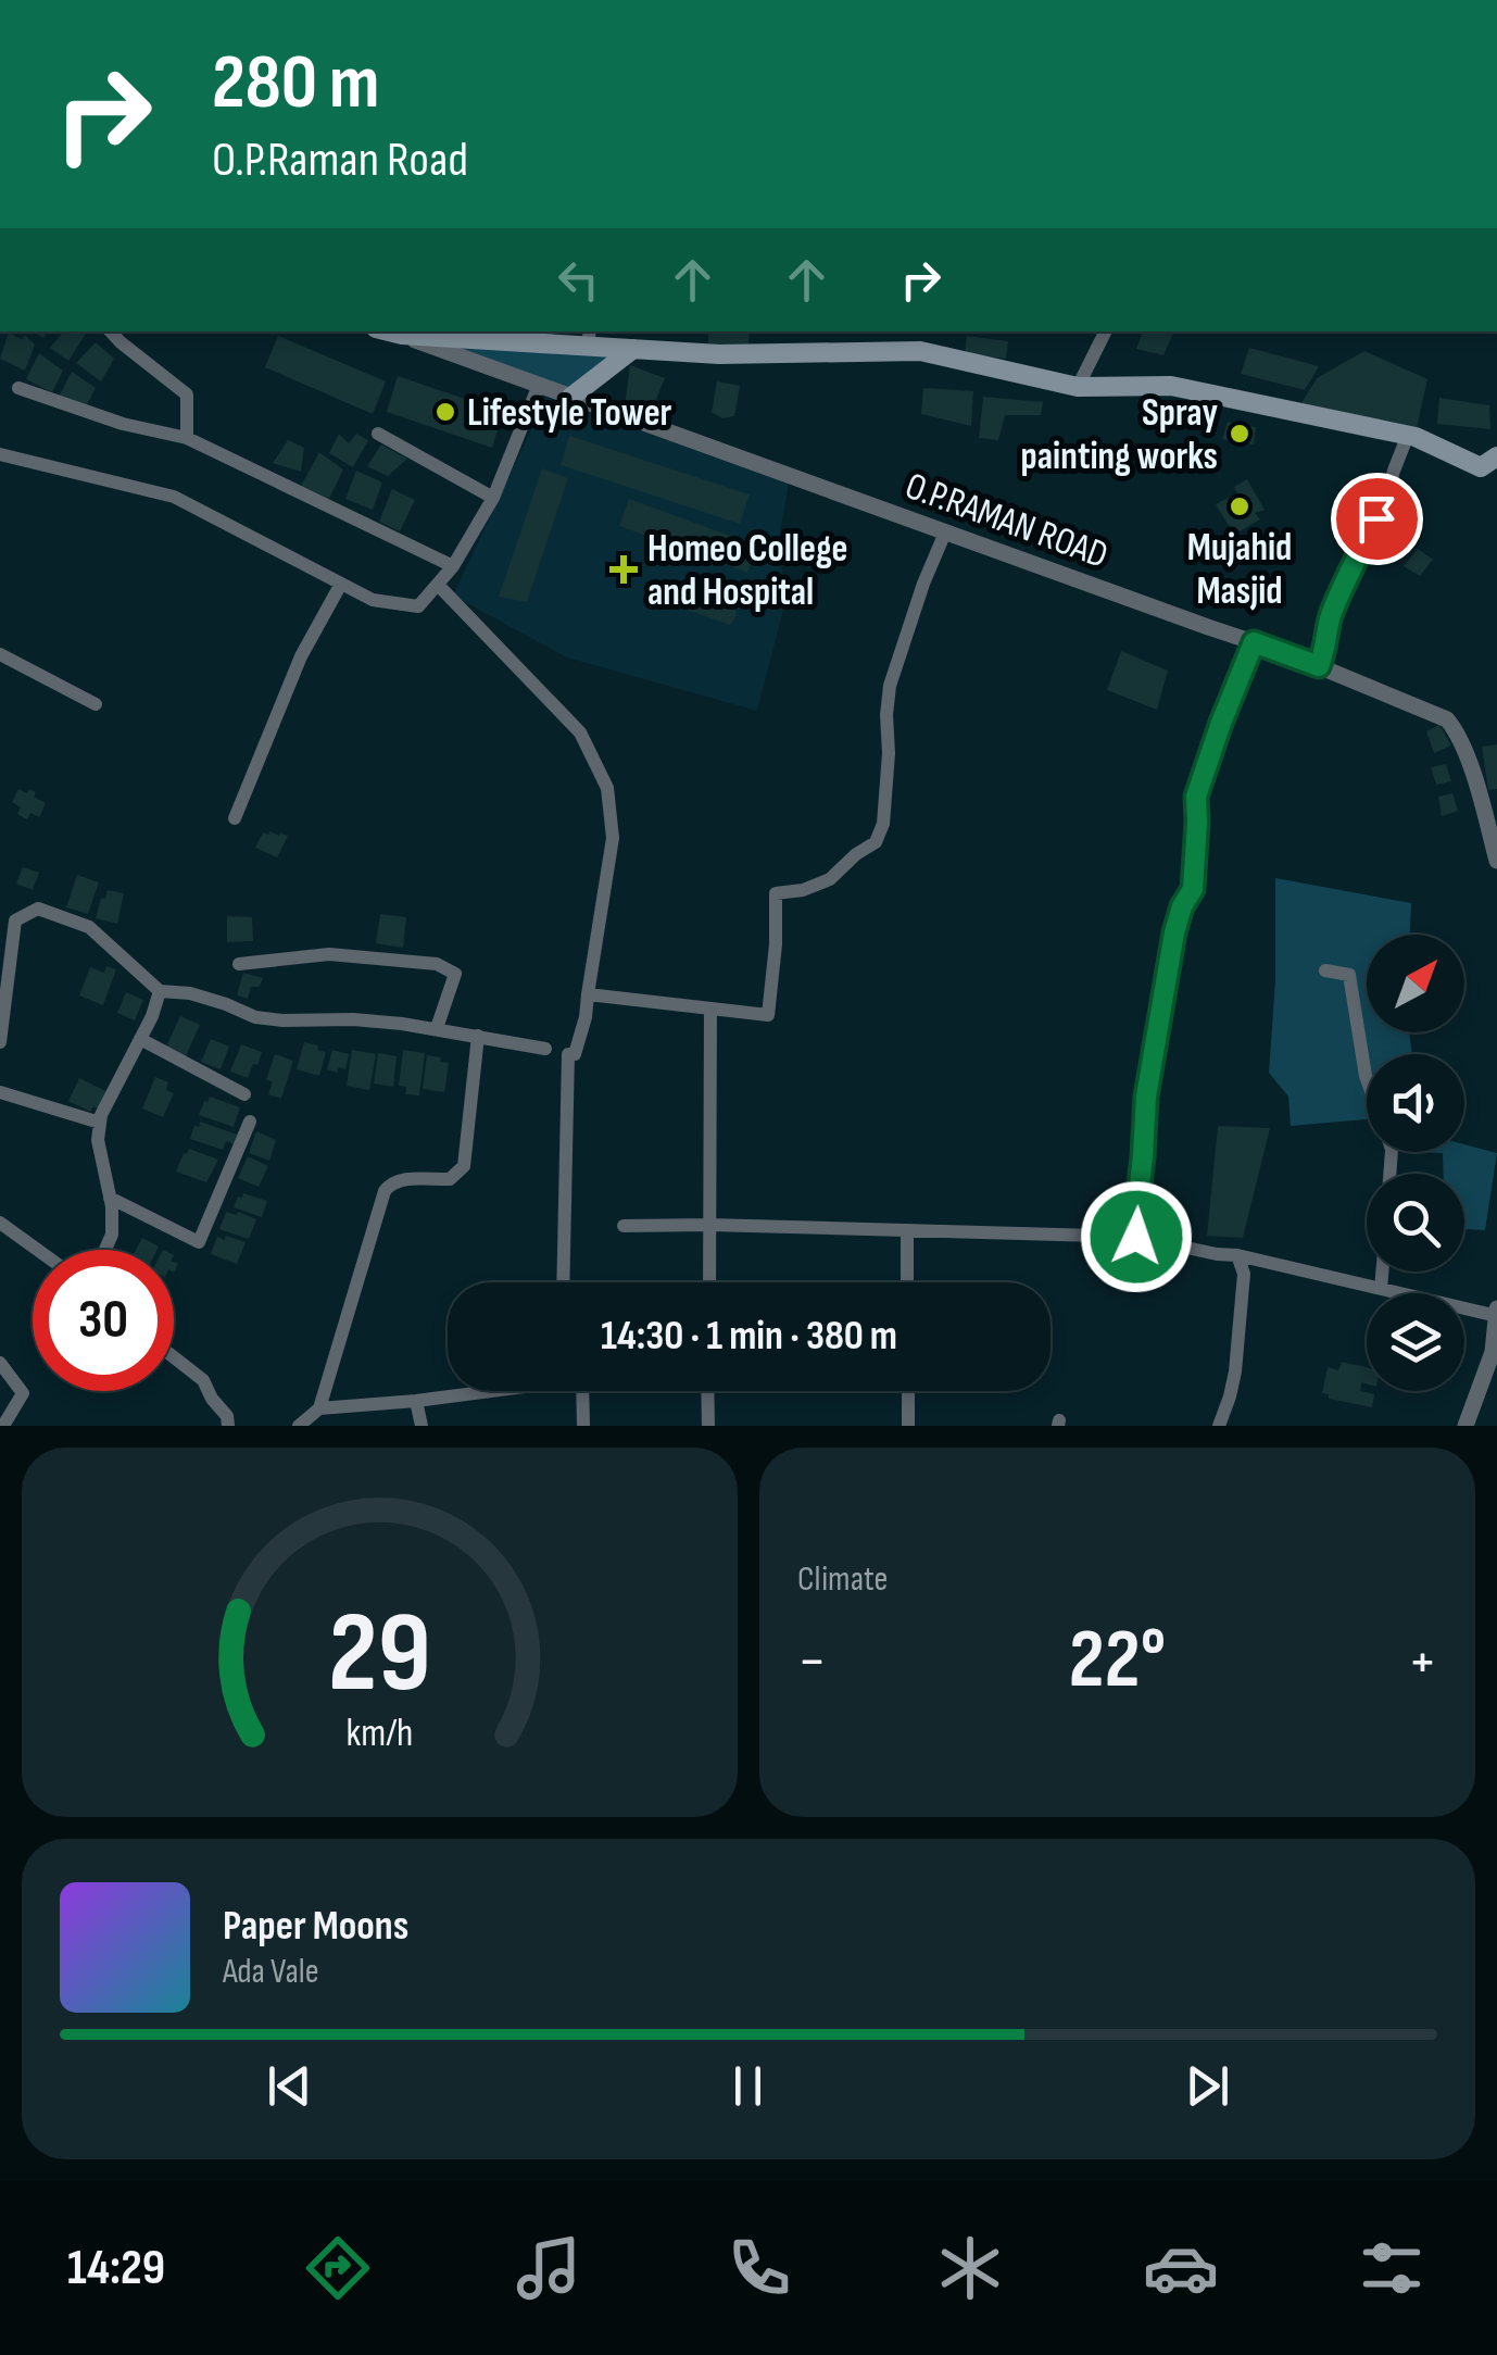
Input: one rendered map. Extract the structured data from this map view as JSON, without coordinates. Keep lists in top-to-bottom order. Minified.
{"streets":{"street":["O.P.RAMAN ROAD"]},"places":{"other":["Lifestyle Tower","Spray painting works","Mujahid Masjid"],"health":["Homeo College and Hospital"]},"north":"top right","page":{"turn":["280 m","O.P.Raman Road"],"limit":"30","trip":"14:30 · 1 min · 380 m","tile":"Climate","heat":["−","22°","+"],"song":["Paper Moons","Ada Vale"],"tabs":"14:29","gauge":["29","km/h"]}}
